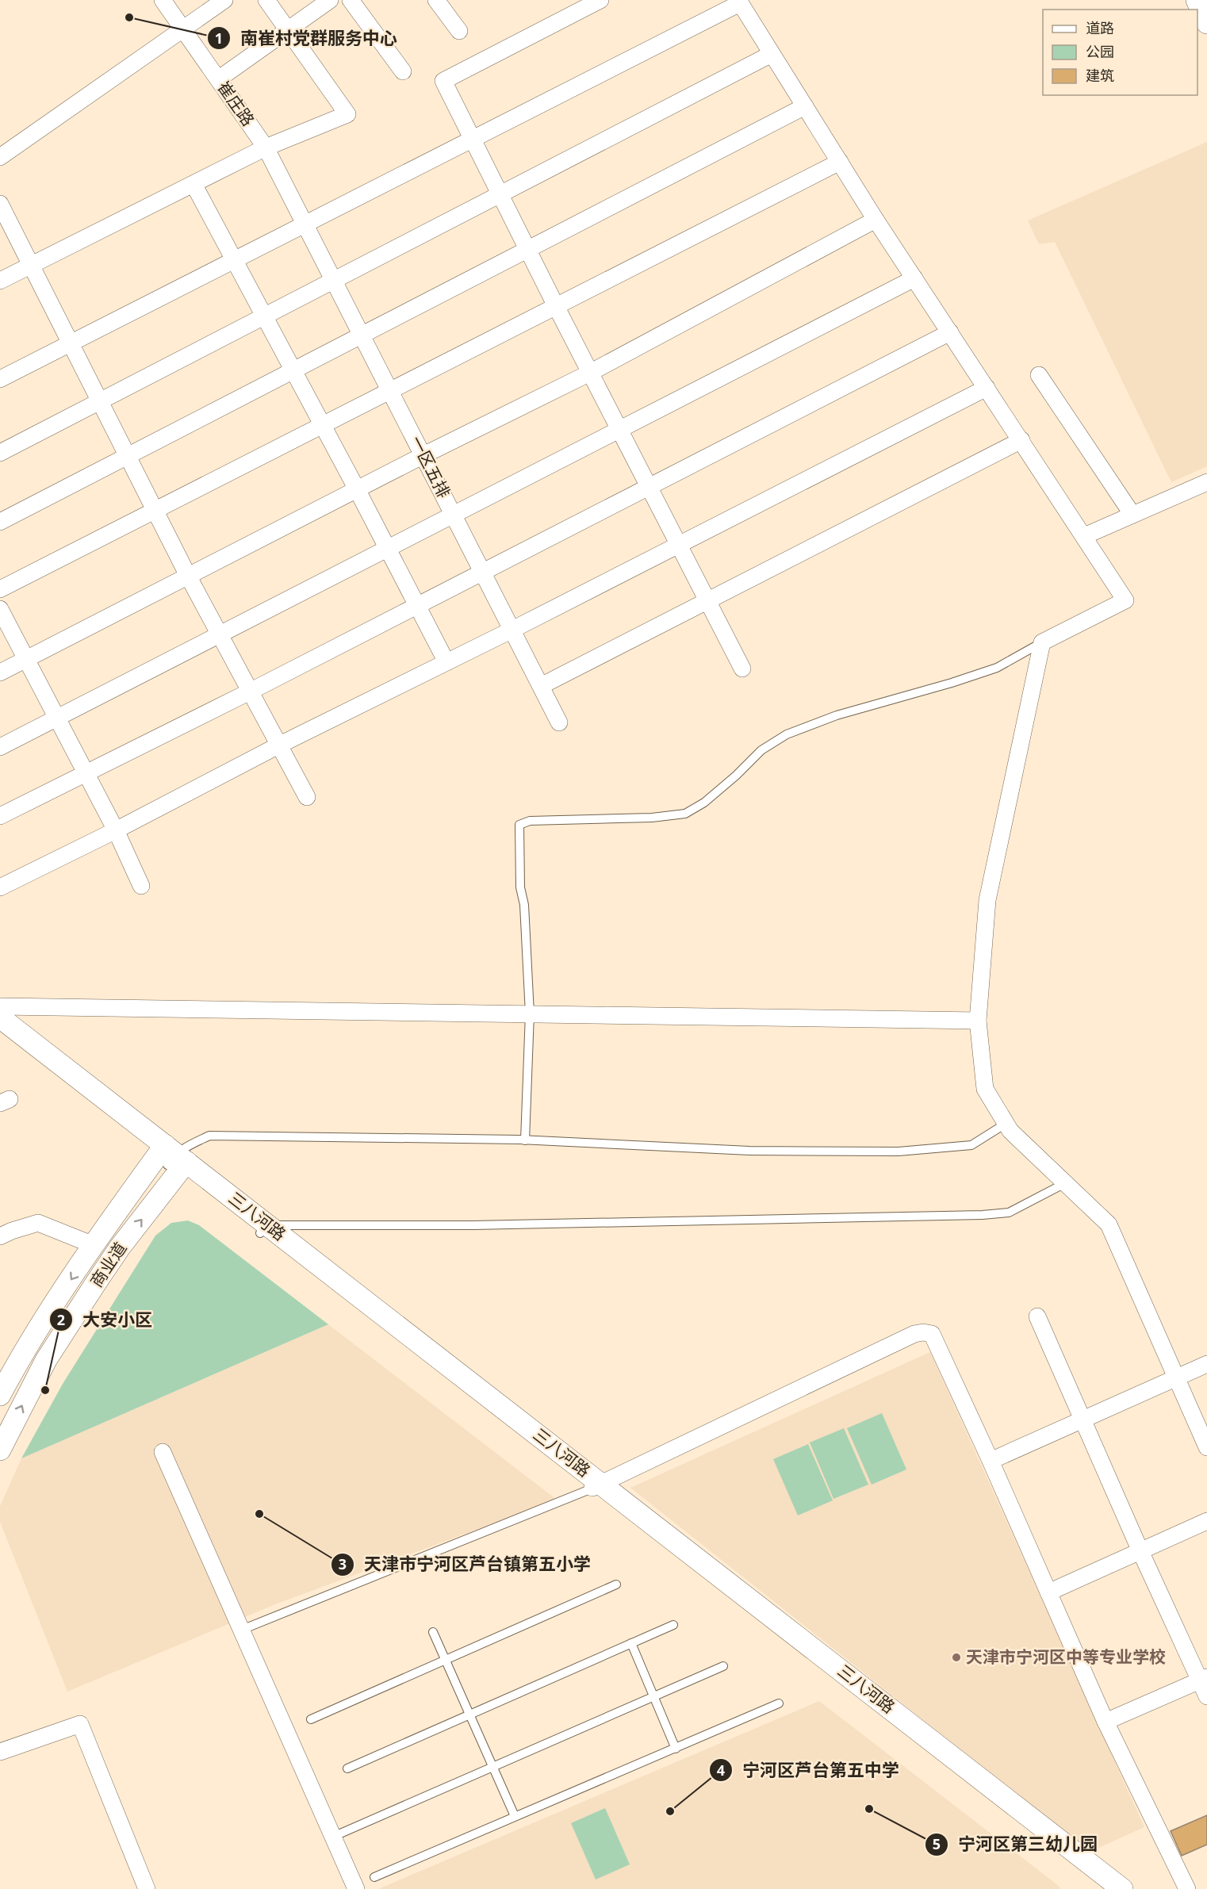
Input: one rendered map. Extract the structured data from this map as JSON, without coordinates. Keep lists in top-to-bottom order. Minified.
{"streets":{"street":["崔庄路","一区五排","三八河路","商业道"]},"crossings":[["崔庄路","一区五排"],["三八河路","商业道"]],"places":["南崔村党群服务中心","大安小区","天津市宁河区芦台镇第五小学","天津市宁河区中等专业学校","宁河区第三幼儿园","宁河区芦台第五中学"],"legend":["道路","公园","建筑"]}
